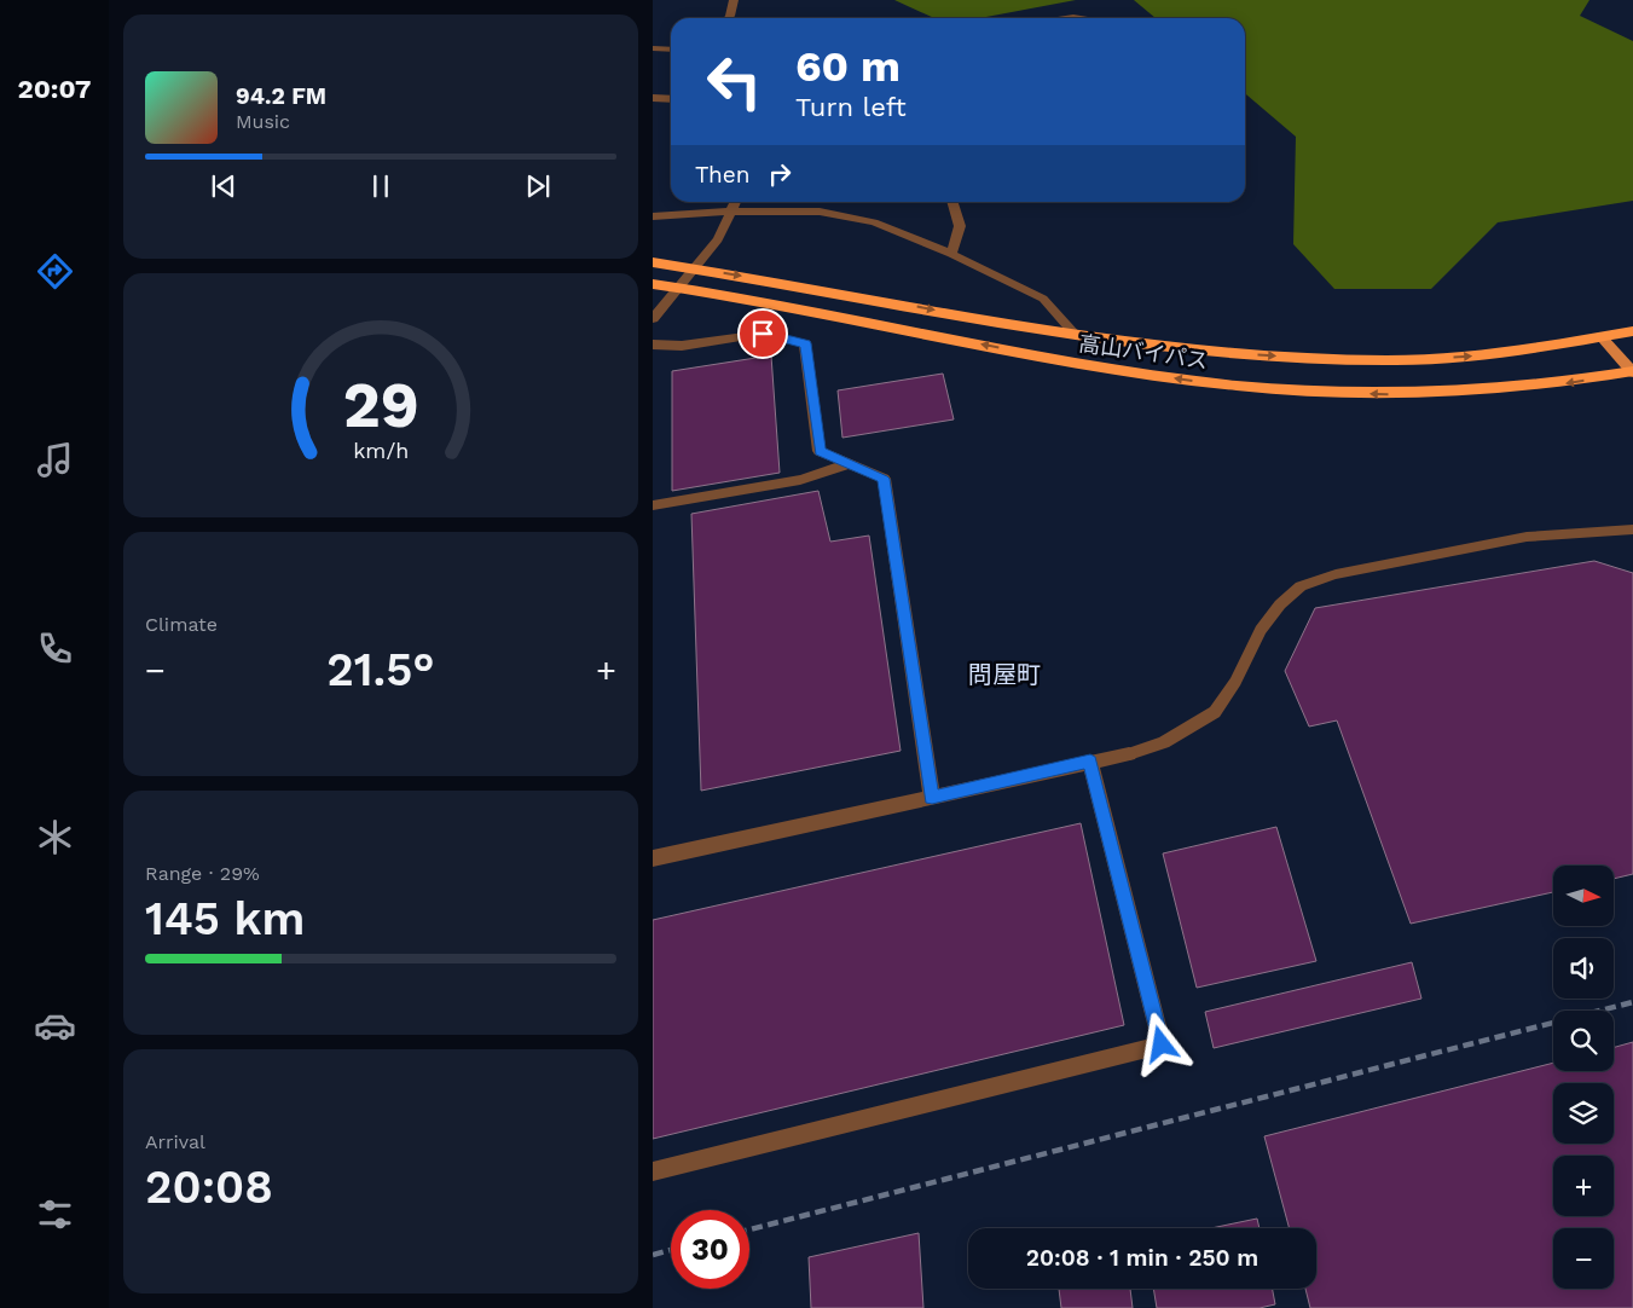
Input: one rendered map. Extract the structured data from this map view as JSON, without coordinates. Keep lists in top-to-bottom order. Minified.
{"streets":{"highway":["高山バイパス"]},"districts":["問屋町"],"north":"right","page":{"tabs":"20:07","turn":["60 m","Turn left"],"song":["94.2 FM","Music"],"then":"Then","tile":["Climate",["Range · 29%","145 km"],["Arrival","20:08"]],"heat":["−","21.5°","+"],"map_buttons":["+","−"],"limit":"30","trip":"20:08 · 1 min · 250 m","gauge":["29","km/h"]}}
